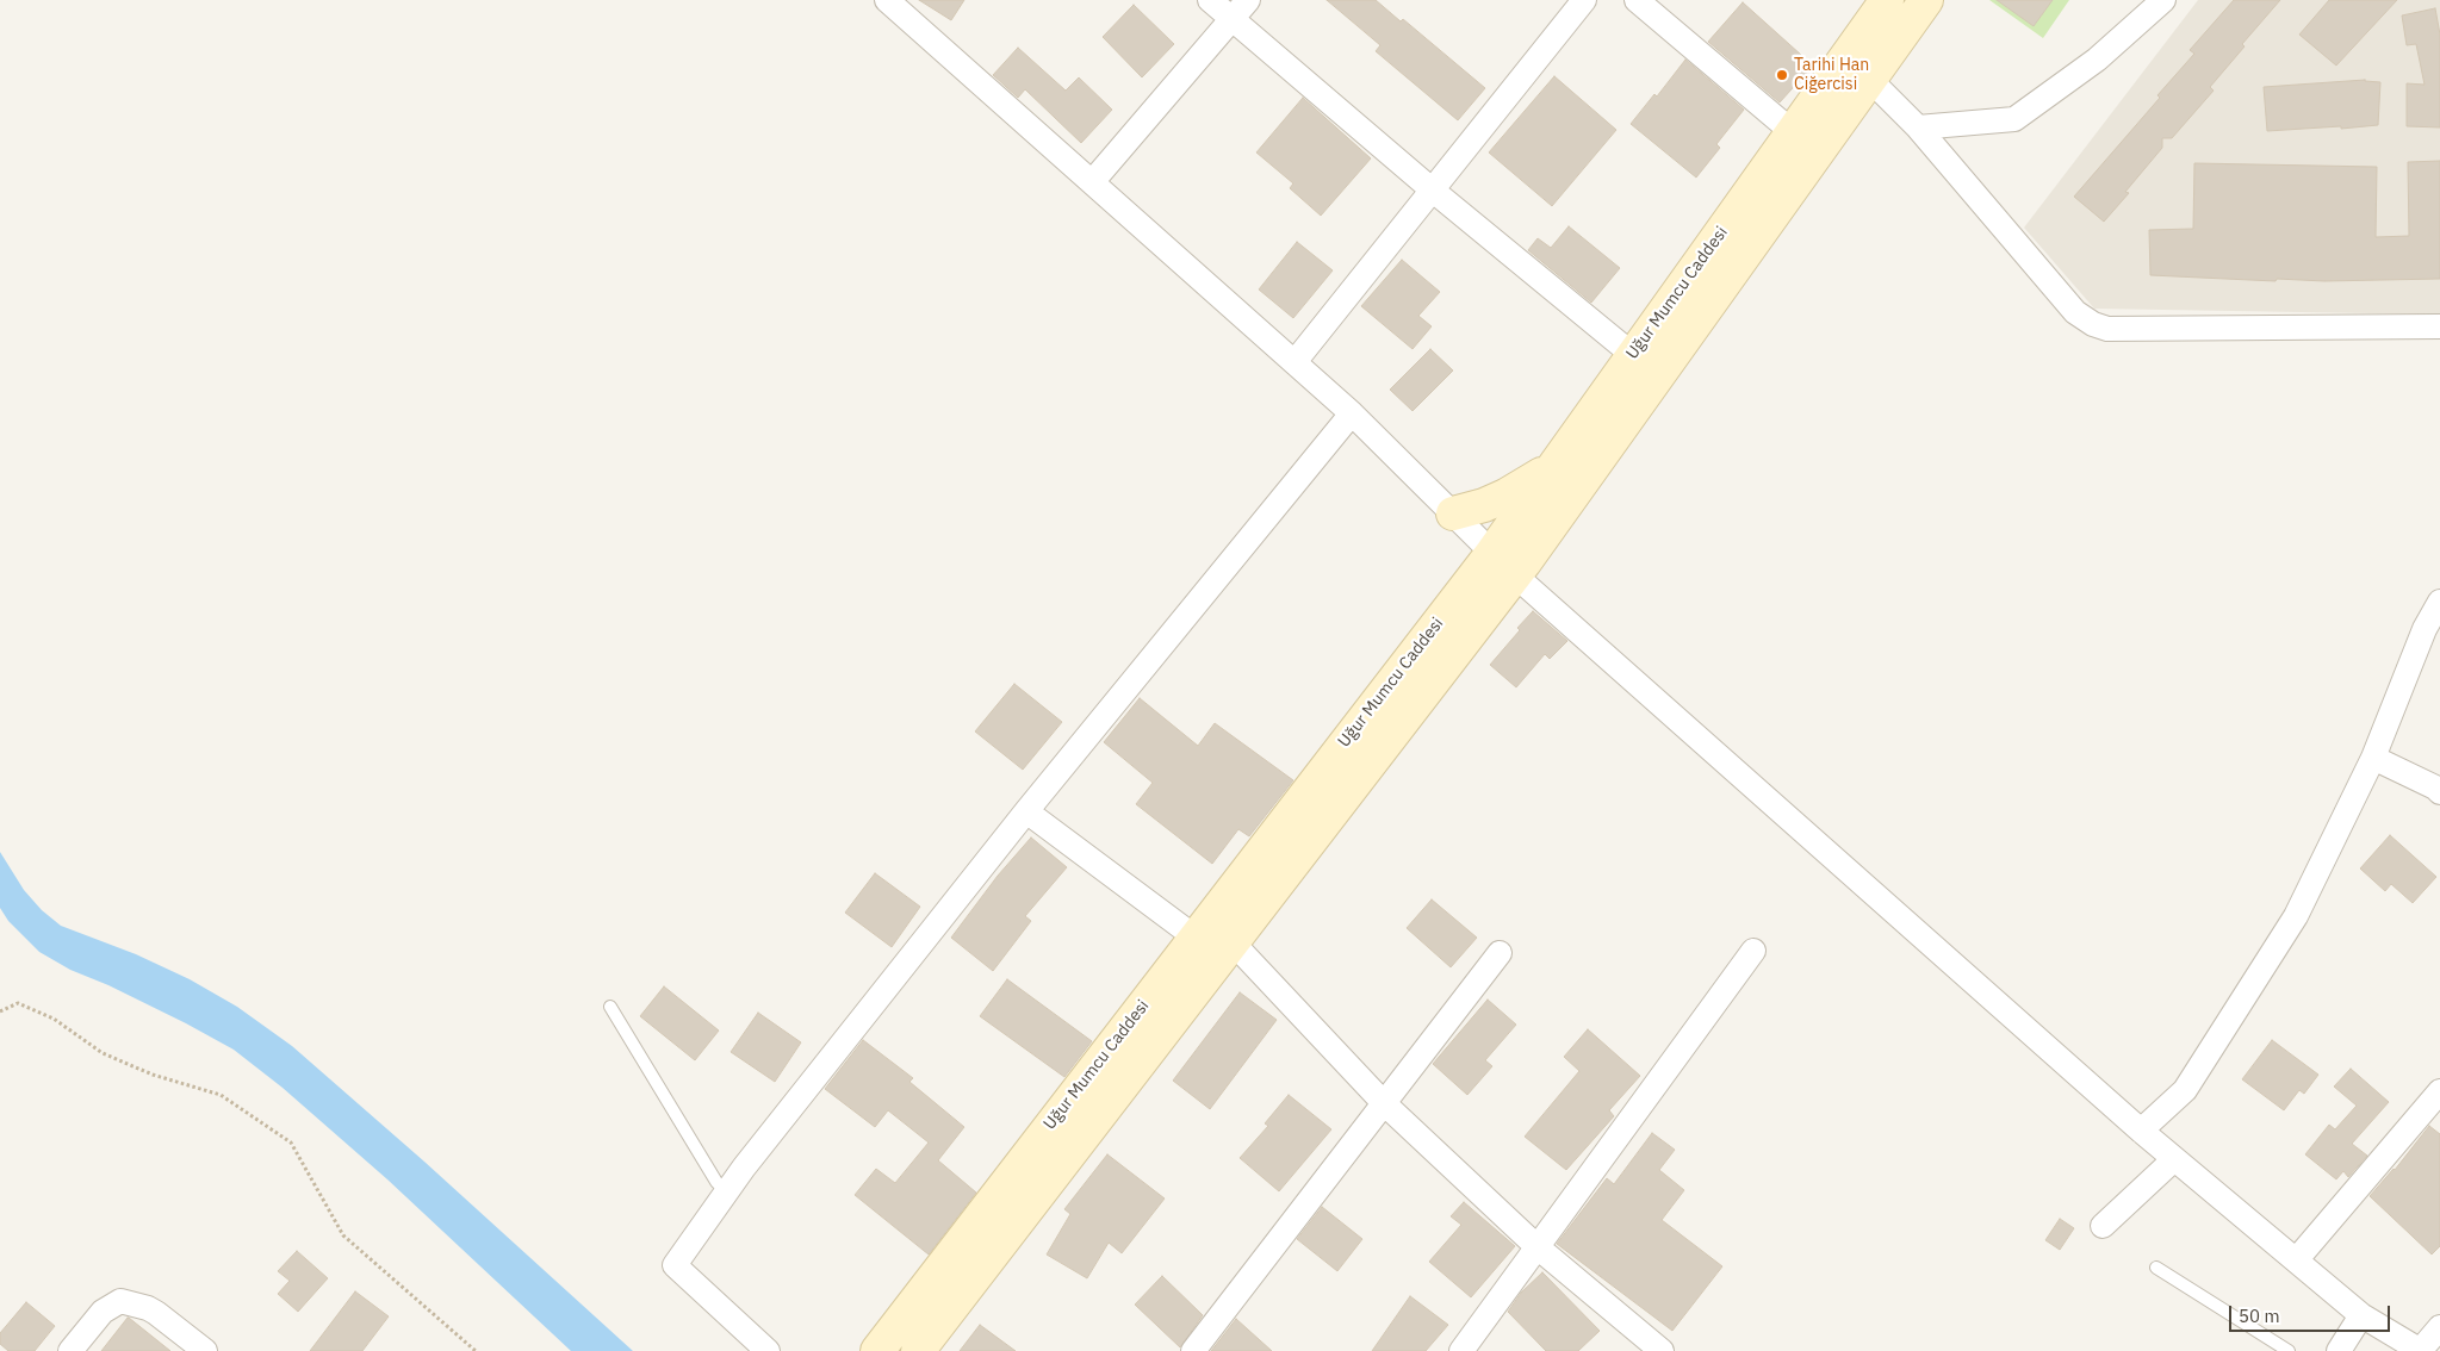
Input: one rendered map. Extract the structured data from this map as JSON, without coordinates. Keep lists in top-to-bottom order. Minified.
{"streets":{"street":["Uğur Mumcu Caddesi"]},"places":["Tarihi Han Ciğercisi"],"scale_bar":"50 m"}
